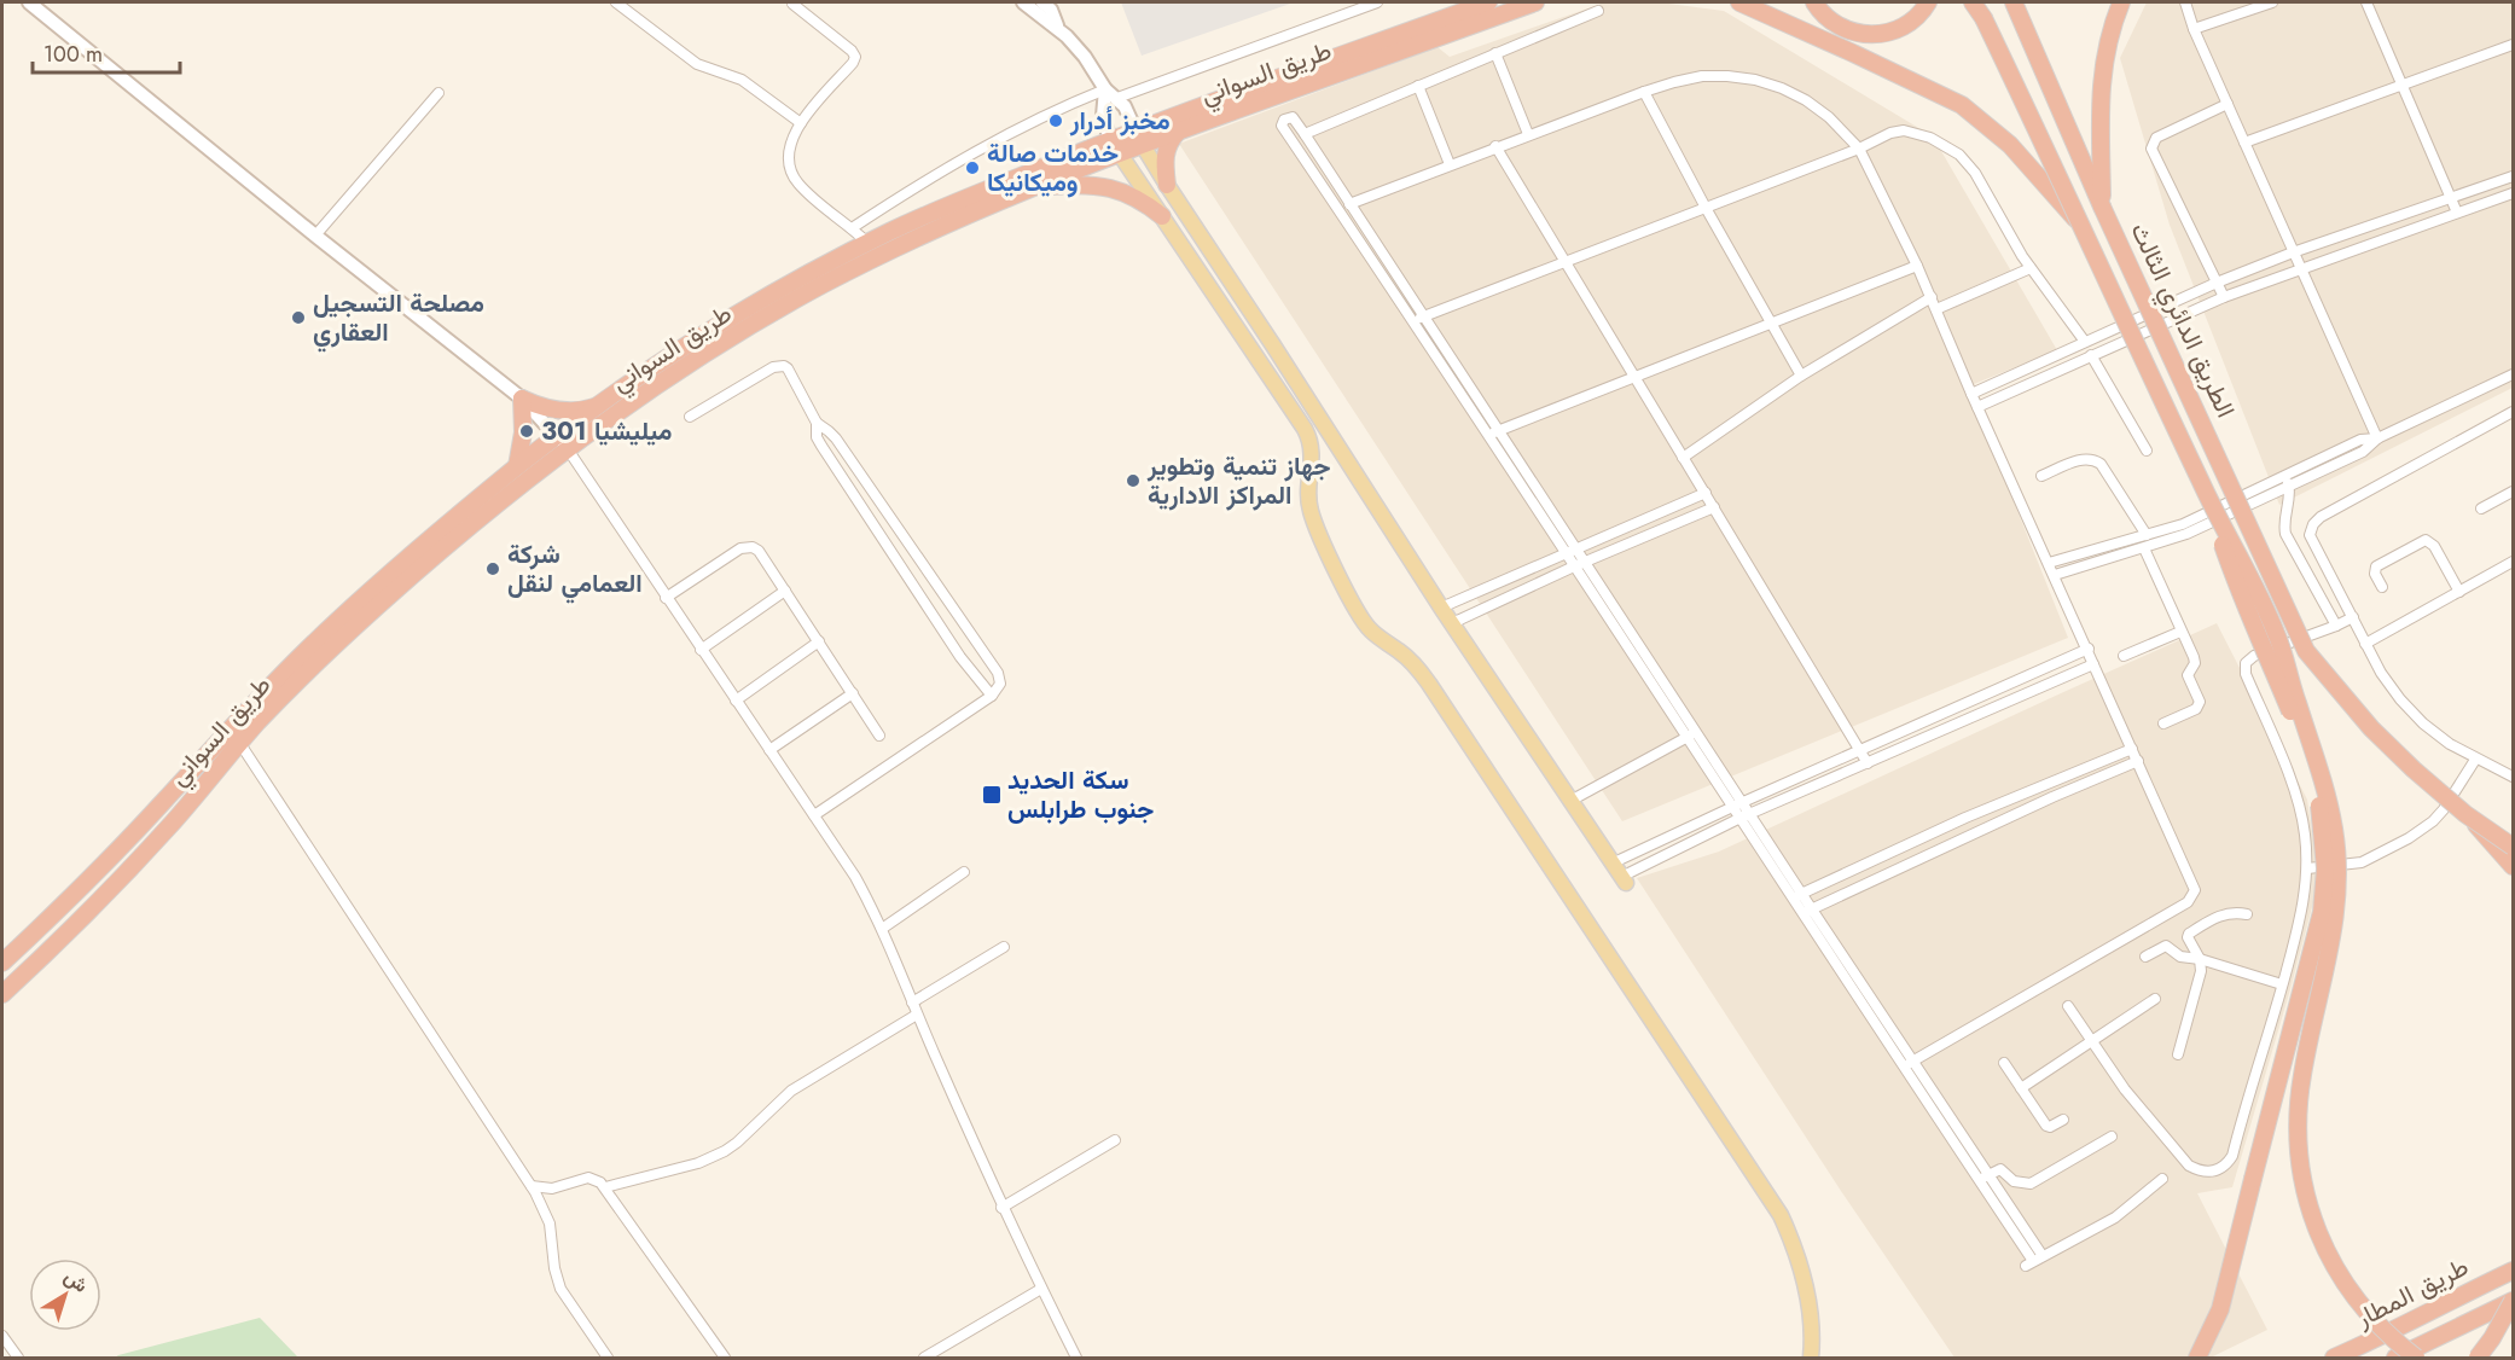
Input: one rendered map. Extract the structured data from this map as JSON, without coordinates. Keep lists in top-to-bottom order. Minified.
{"streets":{"highway":["طريق السواني","الطريق الدائري الثالث","طريق المطار"]},"places":{"other":["مخبز أدرار","خدمات صالة وميكانيكا","مصلحة التسجيل العقاري","ميليشيا 301","جهاز تنمية وتطوير المراكز الادارية","شركة العمامي لنقل"],"transit":["سكة الحديد جنوب طرابلس"]},"scale_bar":"100 m","north":"top right"}
